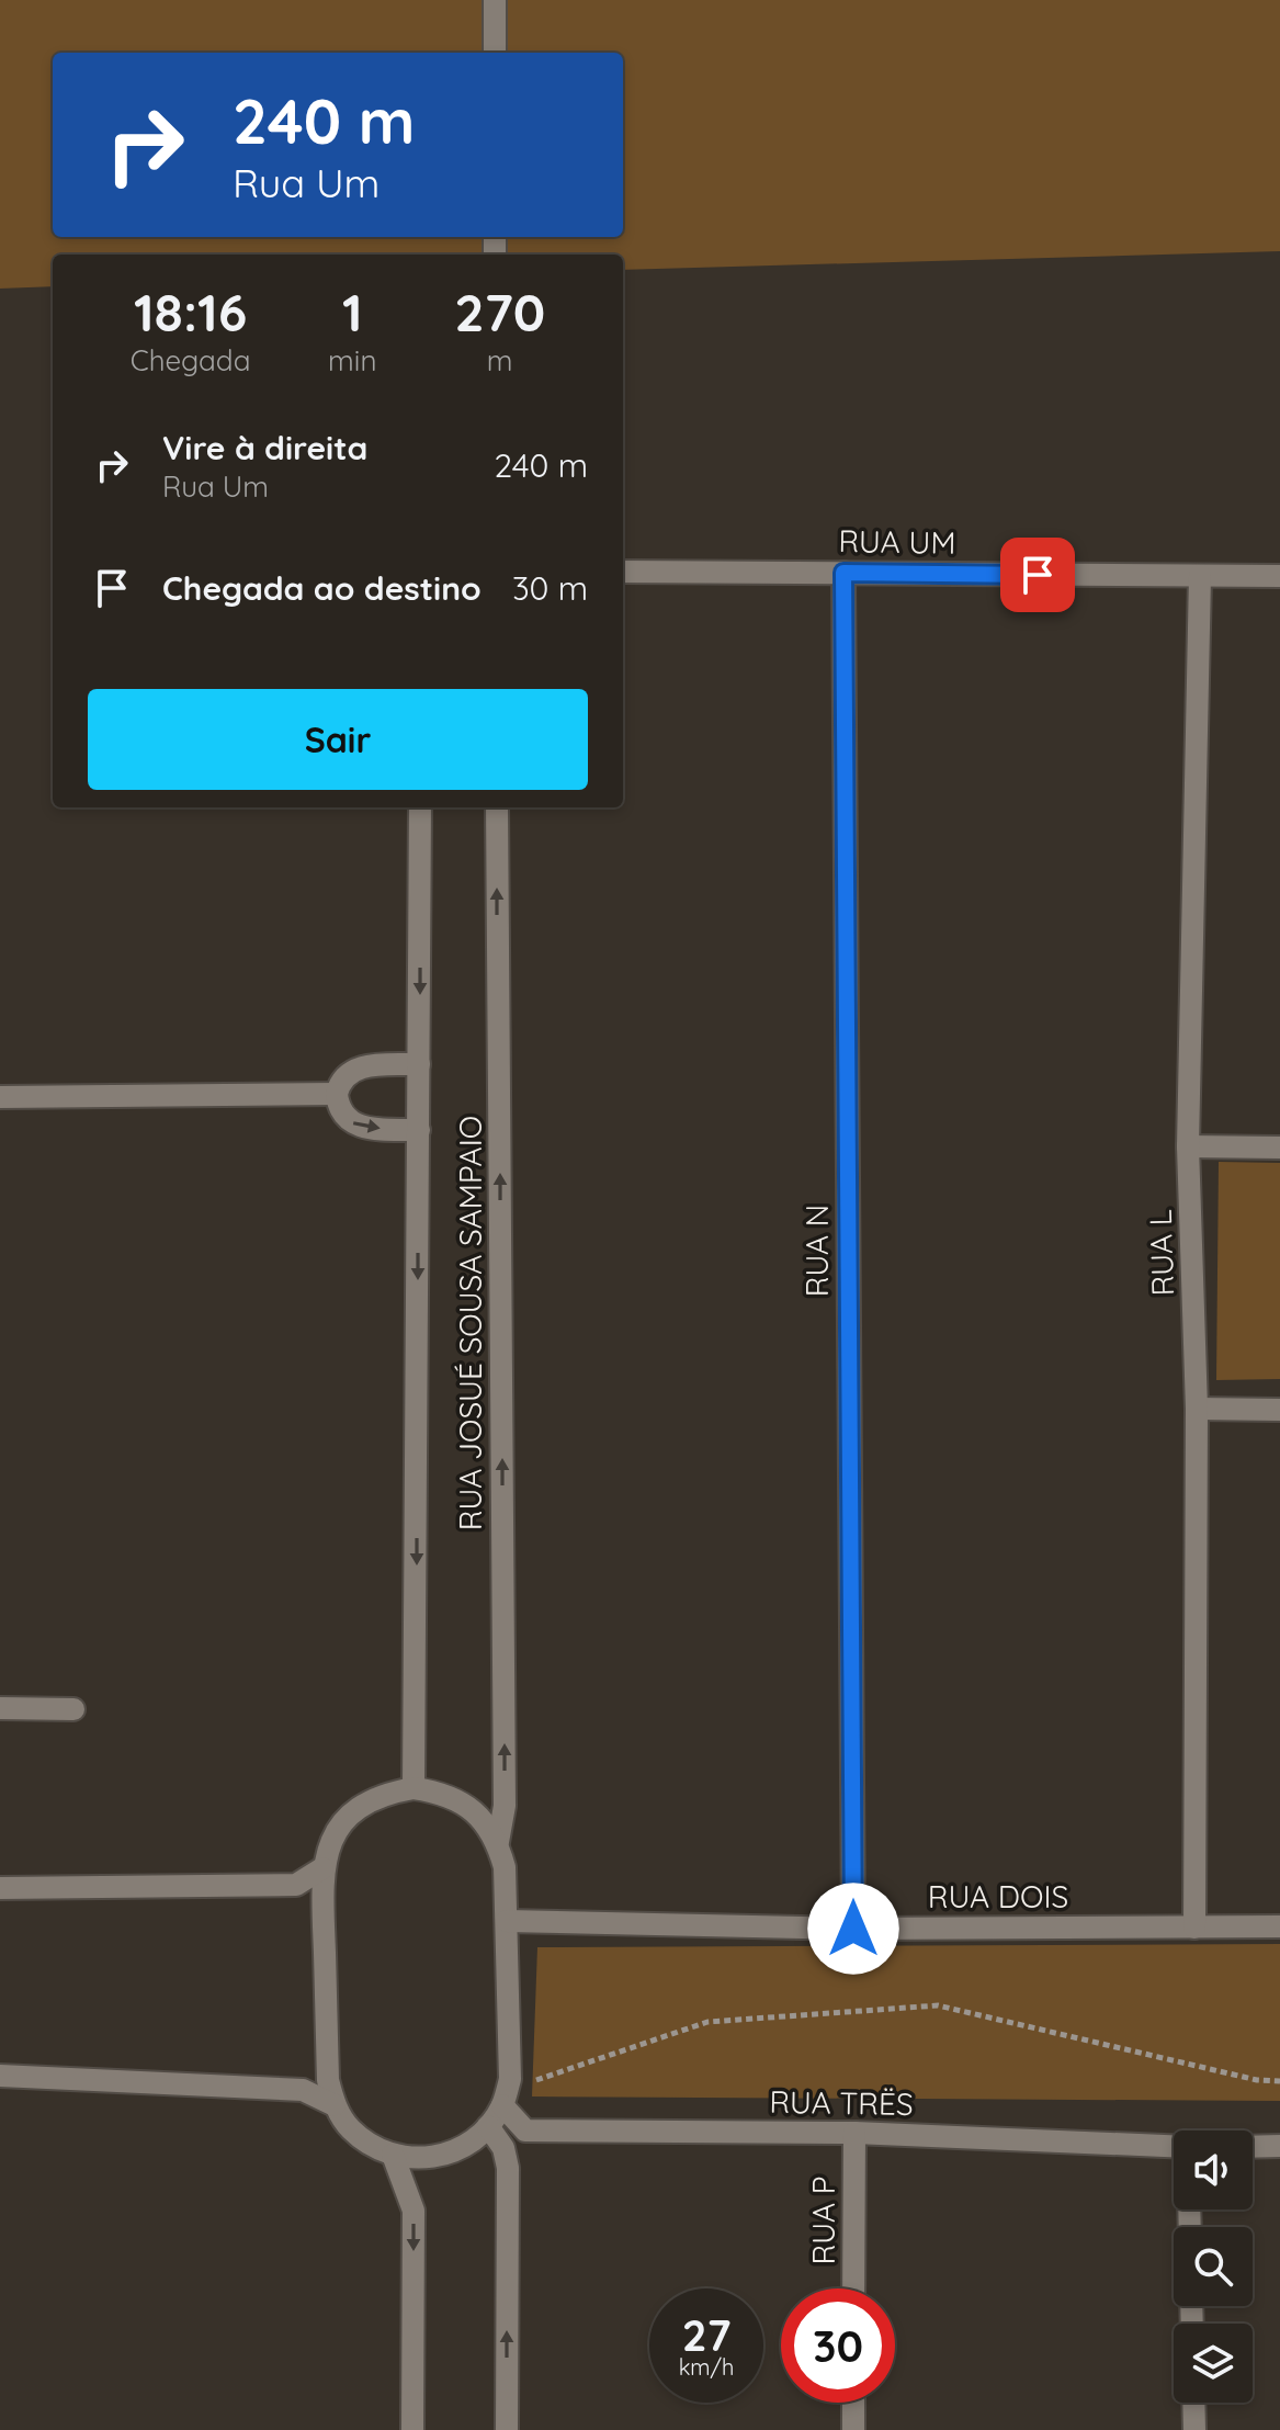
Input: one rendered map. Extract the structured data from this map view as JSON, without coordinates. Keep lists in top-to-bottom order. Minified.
{"streets":{"street":["RUA UM","RUA N","RUA L","RUA JOSUÉ SOUSA SAMPAIO","RUA DOIS","RUA TRËS","RUA P"]},"crossings":[["RUA UM","RUA N"],["RUA UM","RUA L"],["RUA N","RUA DOIS"],["RUA L","RUA DOIS"],["RUA JOSUÉ SOUSA SAMPAIO","RUA DOIS"],["RUA JOSUÉ SOUSA SAMPAIO","RUA TRËS"],["RUA TRËS","RUA P"]],"page":{"turn":["240 m","Rua Um"],"eta":["18:16","Chegada","1","min","270","m"],"list":[{"name":"Vire à direita","note":"Rua Um","value":"240 m"},{"name":"Chegada ao destino","value":"30 m"}],"buttons":"Sair","speed":"27 km/h","limit":"30"}}
